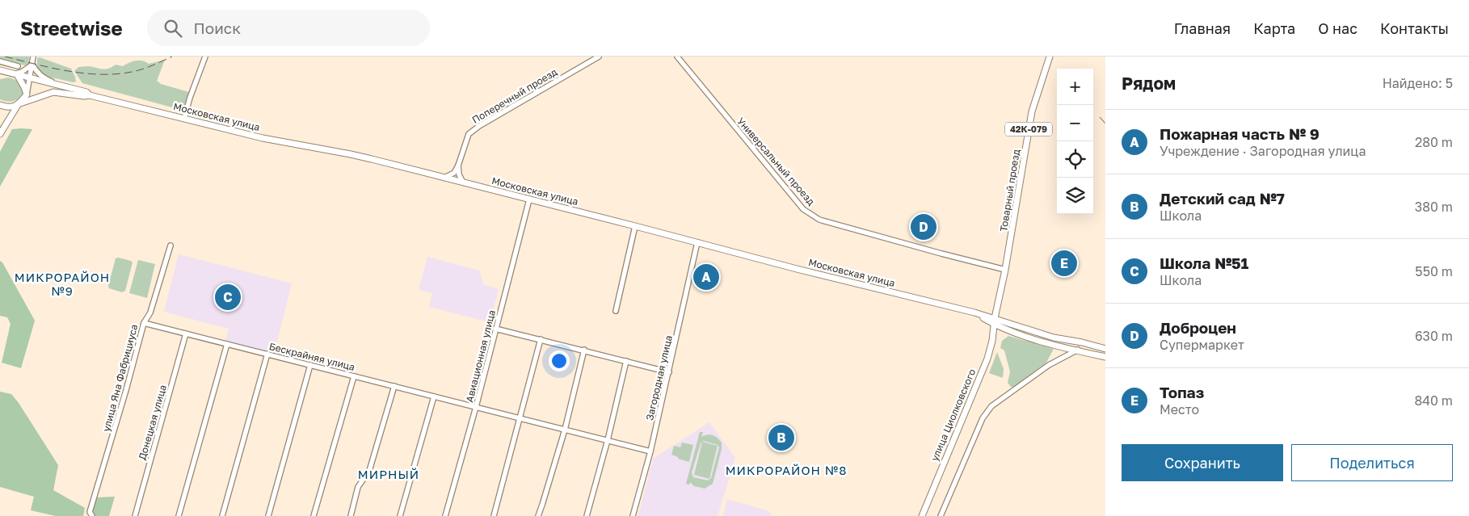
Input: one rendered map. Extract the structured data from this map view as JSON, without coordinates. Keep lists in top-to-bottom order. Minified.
{"streets":{"main road":["Московская улица","42К-079","Товарный проезд","улица Циолковского"],"street":["Поперечный проезд","Универсальный проезд","Авиационная улица","Бескрайняя улица","улица Яна Фабрициуса","Загородная улица","Донецкая улица"]},"crossings":[["Московская улица","Товарный проезд"],["Московская улица","Авиационная улица"],["Московская улица","Загородная улица"],["Московская улица","улица Циолковского"],["Универсальный проезд","Товарный проезд"],["Товарный проезд","улица Циолковского"],["Авиационная улица","Бескрайняя улица"],["Бескрайняя улица","улица Яна Фабрициуса"],["Бескрайняя улица","Загородная улица"],["Бескрайняя улица","Донецкая улица"]],"districts":["МИКРОРАЙОН №9","МИКРОРАЙОН №8","МИРНЫЙ"],"page":{"header":"Streetwise","search":"Поиск","nav":["Главная","Карта","О нас","Контакты"],"heading":["Рядом","Найдено: 5"],"map_buttons":["+","−"],"list":[{"mark":"A","name":"Пожарная часть № 9","note":"Учреждение · Загородная улица","value":"280 m"},{"mark":"B","name":"Детский сад №7","note":"Школа","value":"380 m"},{"mark":"C","name":"Школа №51","note":"Школа","value":"550 m"},{"mark":"D","name":"Доброцен","note":"Супермаркет","value":"630 m"},{"mark":"E","name":"Топаз","note":"Место","value":"840 m"}],"pins":["D","E","A","C","B"],"buttons":["Сохранить","Поделиться"]}}
